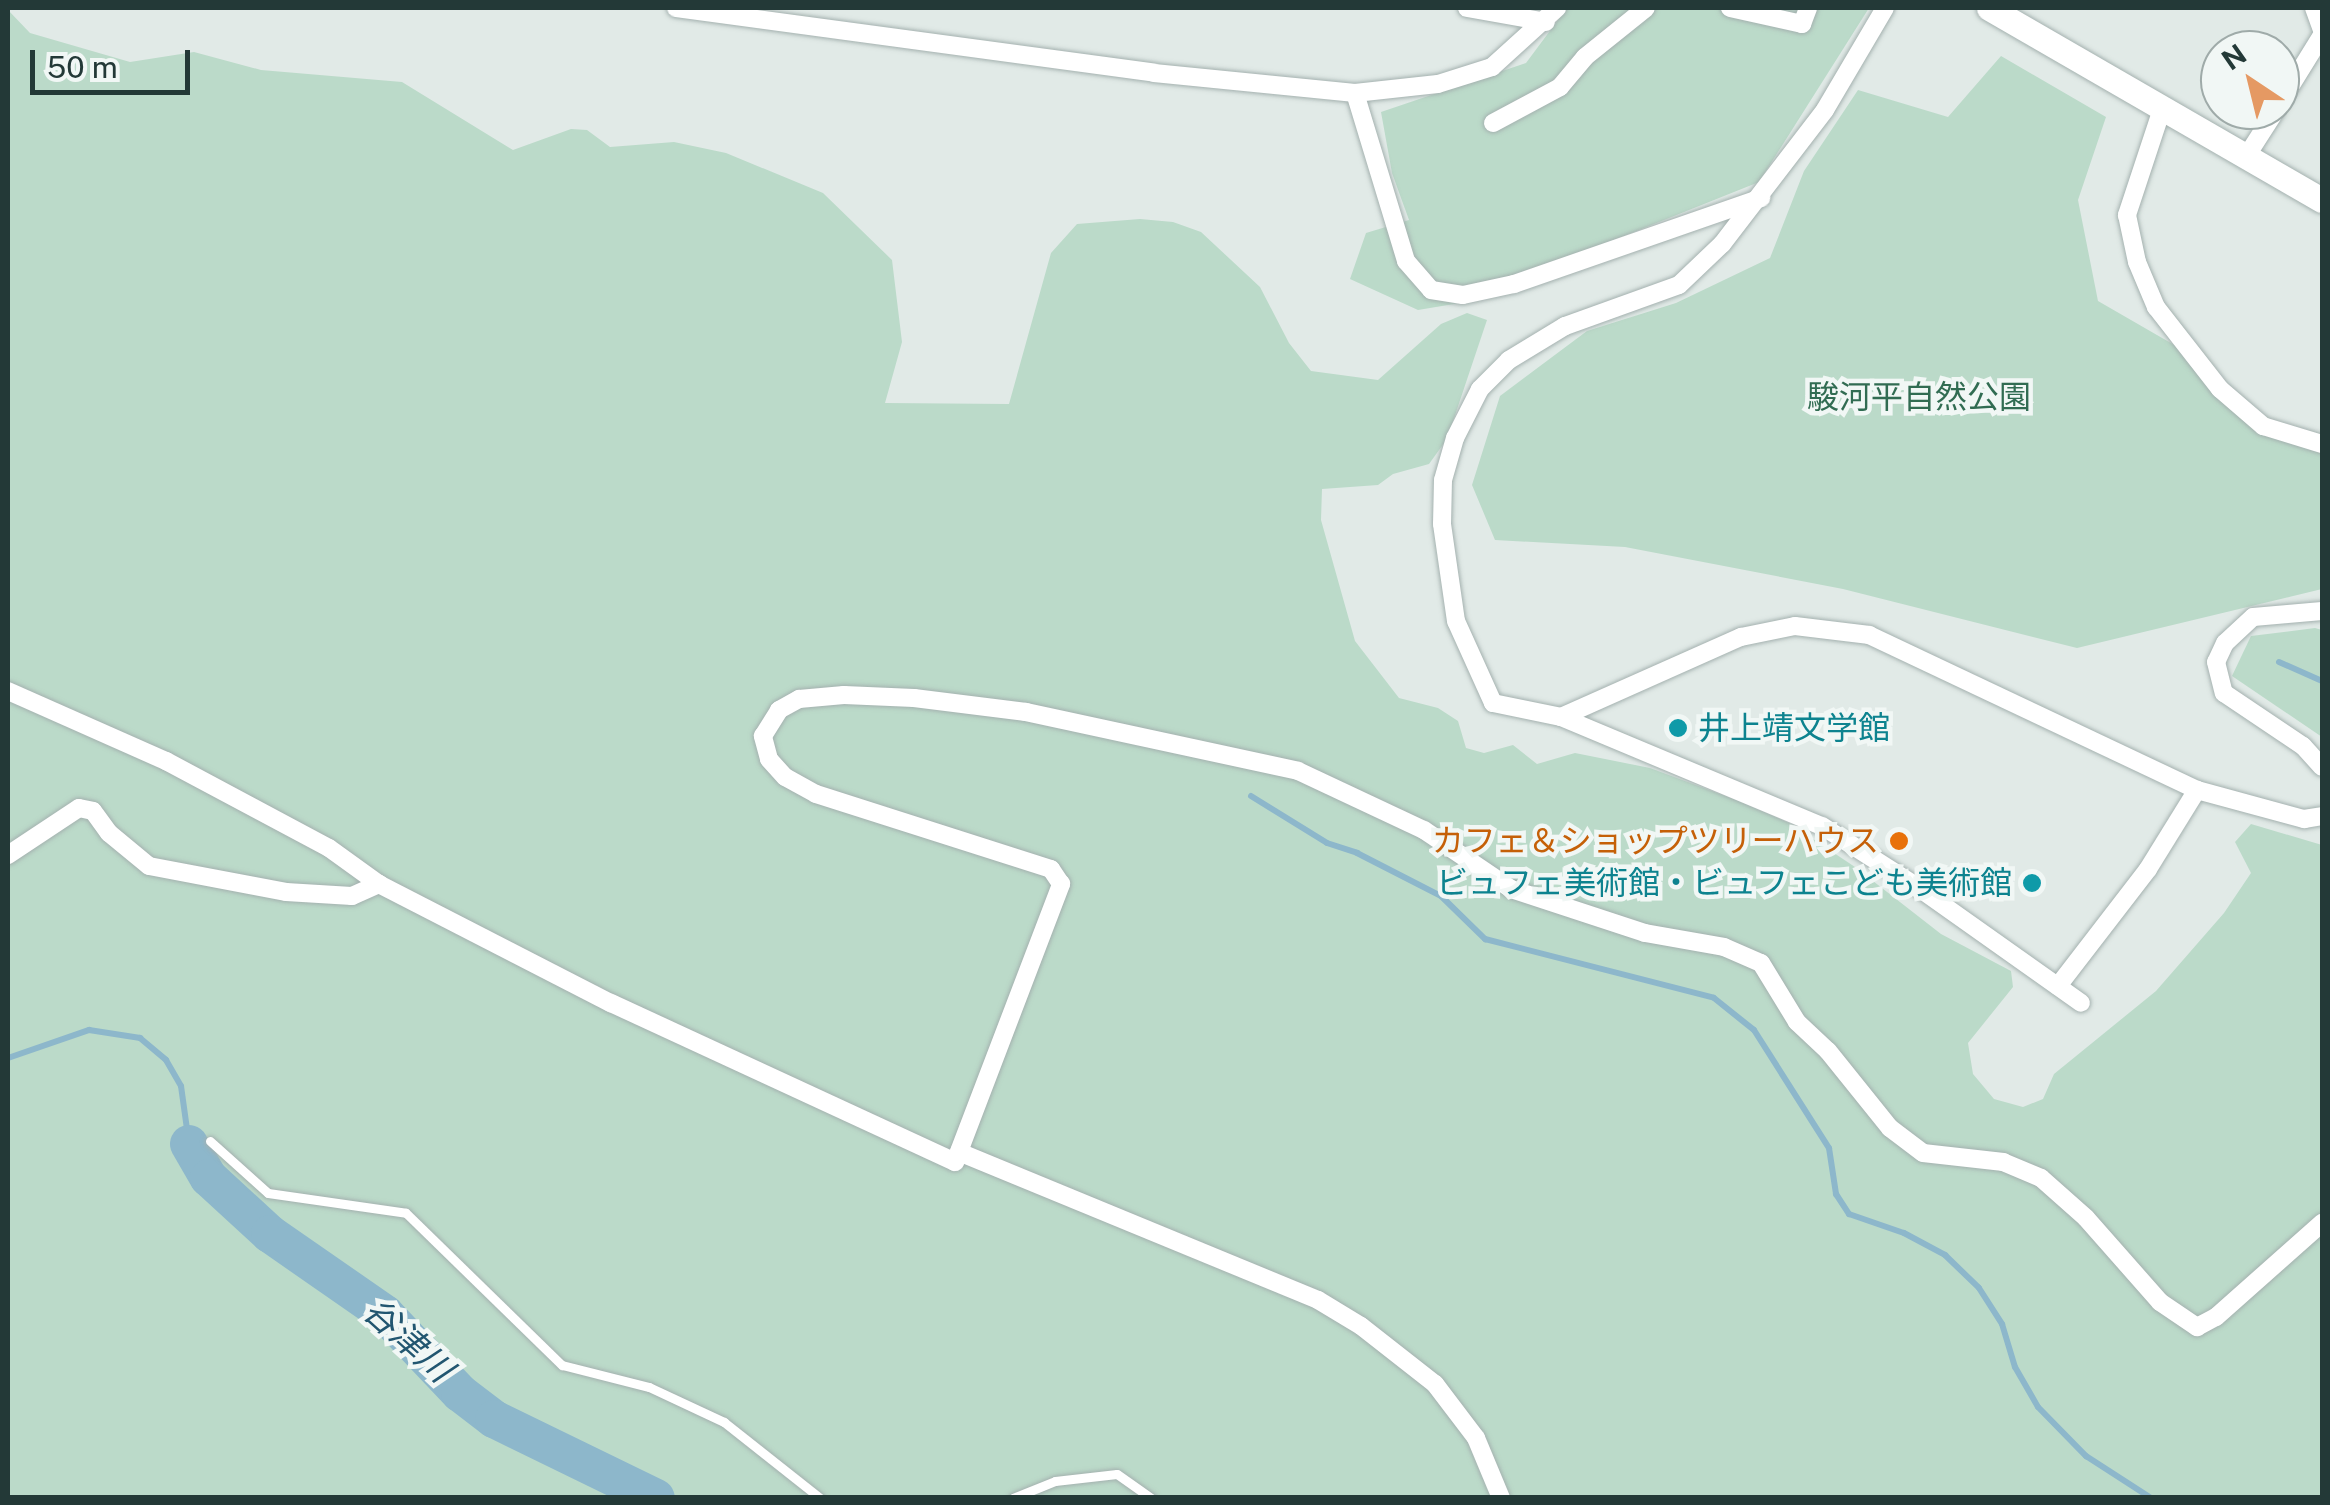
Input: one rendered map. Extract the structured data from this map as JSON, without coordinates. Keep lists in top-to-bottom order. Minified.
{"water":["谷津川"],"parks":["駿河平自然公園"],"places":["井上靖文学館","カフェ＆ショップツリーハウス","ビュフェ美術館・ビュフェこども美術館"],"scale_bar":"50 m","north":"top left"}
